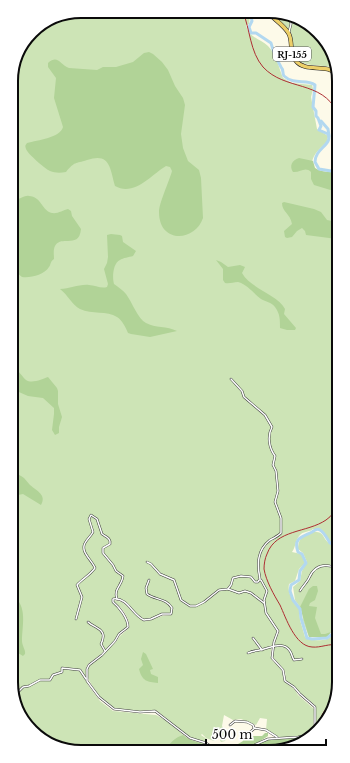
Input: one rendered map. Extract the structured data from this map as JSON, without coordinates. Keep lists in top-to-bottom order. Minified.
{"streets":{"main road":["RJ-155"]},"scale_bar":"500 m"}
